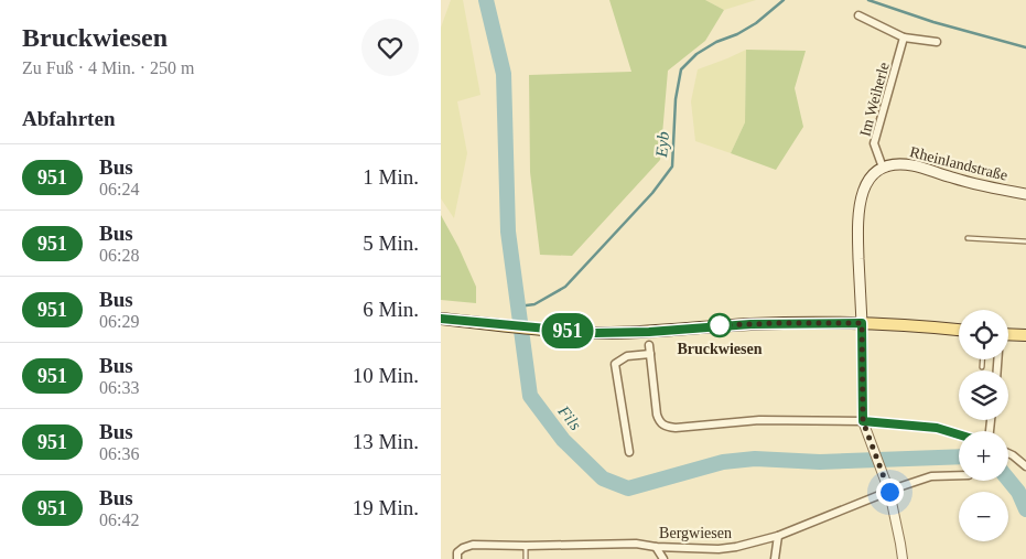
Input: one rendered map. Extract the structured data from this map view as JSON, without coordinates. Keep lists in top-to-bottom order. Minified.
{"streets":{"main road":["Rheinlandstraße"],"street":["Im Weiherle","Bergwiesen"]},"crossings":[["Im Weiherle","Rheinlandstraße"]],"water":["Eyb","Fils"],"places":["Bruckwiesen"],"lines":["bus line 951"],"page":{"heading":[["Bruckwiesen","Zu Fuß · 4 Min. · 250 m"],"Abfahrten"],"on_map":"951","list":[{"mark":"951","name":"Bus","note":"06:24","value":"1 Min."},{"mark":"951","name":"Bus","note":"06:28","value":"5 Min."},{"mark":"951","name":"Bus","note":"06:29","value":"6 Min."},{"mark":"951","name":"Bus","note":"06:33","value":"10 Min."},{"mark":"951","name":"Bus","note":"06:36","value":"13 Min."},{"mark":"951","name":"Bus","note":"06:42","value":"19 Min."}],"map_buttons":["+","−"]}}
